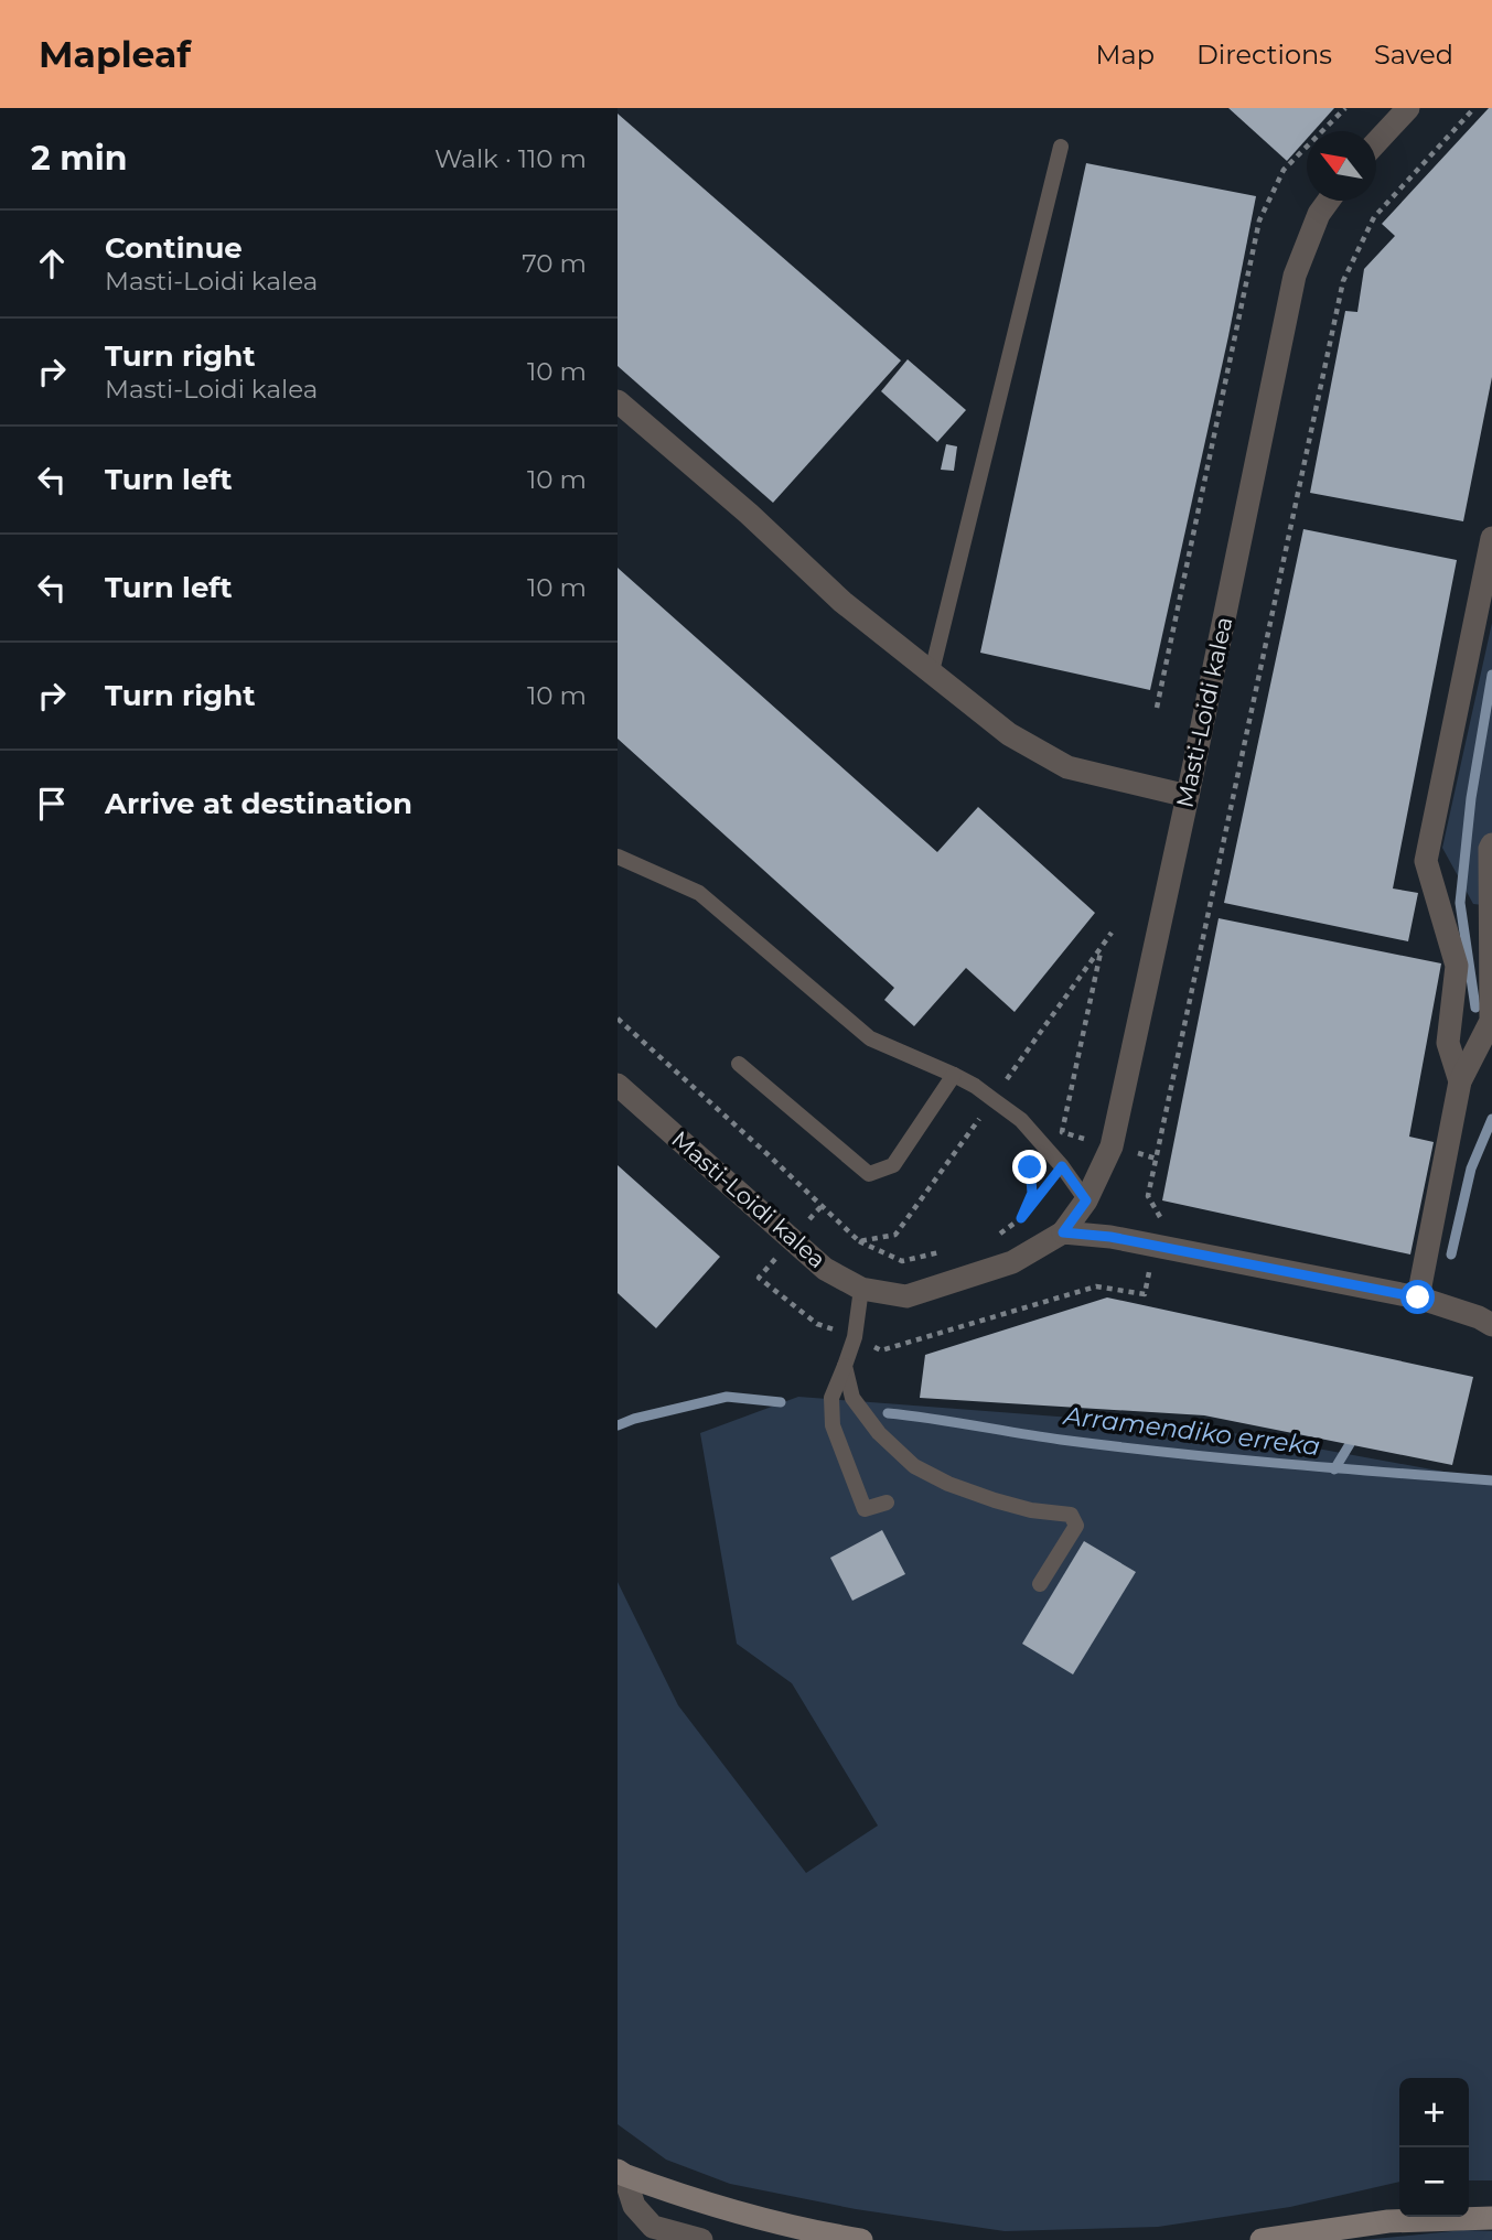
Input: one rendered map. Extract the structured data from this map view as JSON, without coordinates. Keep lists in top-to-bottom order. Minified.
{"streets":{"street":["Masti-Loidi kalea"]},"water":["Arramendiko erreka"],"north":"top left","page":{"header":"Mapleaf","nav":["Map","Directions","Saved"],"heading":["2 min","Walk · 110 m"],"list":[["Continue","Masti-Loidi kalea","70 m"],["Turn right","Masti-Loidi kalea","10 m"],["Turn left","10 m"],["Turn left","10 m"],["Turn right","10 m"],"Arrive at destination"],"map_buttons":["+","−"]}}
